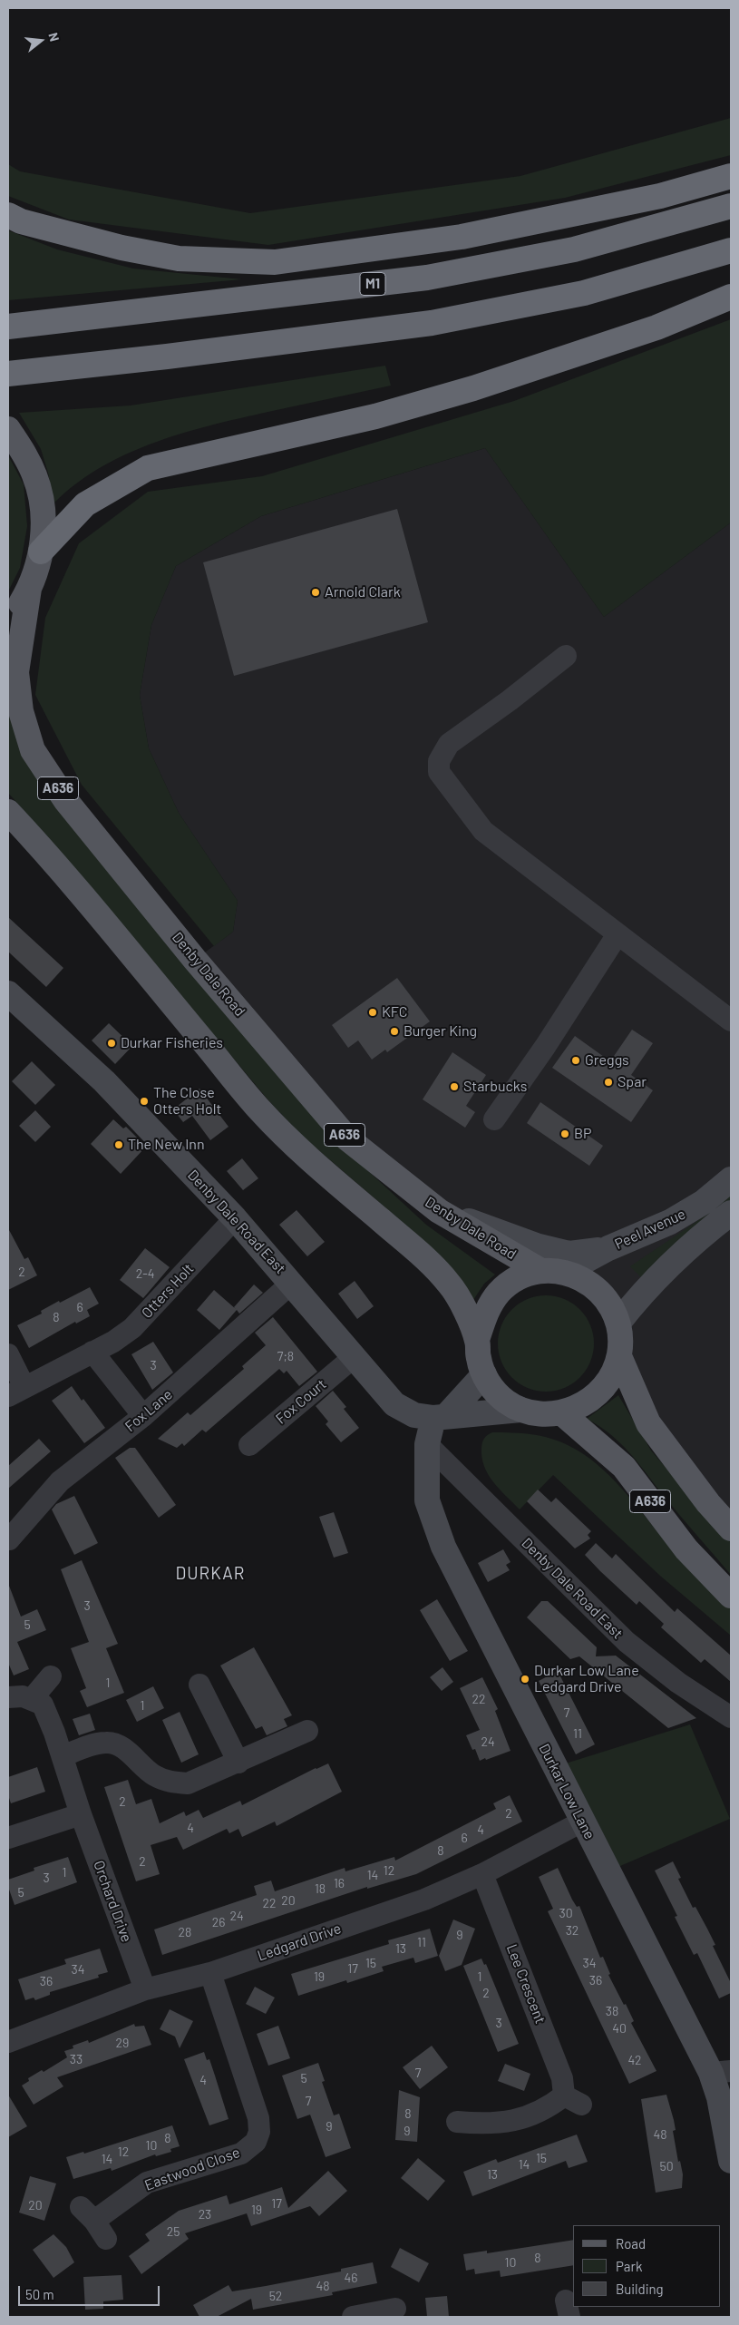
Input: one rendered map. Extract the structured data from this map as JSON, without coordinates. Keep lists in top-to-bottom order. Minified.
{"streets":{"highway":["M1"],"main road":["A636","Denby Dale Road"],"street":["Denby Dale Road East","Peel Avenue","Otters Holt","Fox Court","Fox Lane","Durkar Low Lane","Orchard Drive","Ledgard Drive","Lee Crescent","Eastwood Close"]},"crossings":[["A636","Denby Dale Road"],["A636","Denby Dale Road East"],["A636","Peel Avenue"],["Denby Dale Road","Denby Dale Road East"],["Denby Dale Road","Peel Avenue"],["Denby Dale Road East","Peel Avenue"],["Denby Dale Road East","Otters Holt"],["Denby Dale Road East","Fox Court"],["Denby Dale Road East","Fox Lane"],["Denby Dale Road East","Durkar Low Lane"],["Durkar Low Lane","Ledgard Drive"],["Orchard Drive","Ledgard Drive"],["Ledgard Drive","Lee Crescent"],["Ledgard Drive","Eastwood Close"]],"districts":["DURKAR"],"places":["Arnold Clark","KFC","Burger King","Durkar Fisheries","Greggs","Spar","Starbucks","The Close Otters Holt","BP","The New Inn","Durkar Low Lane Ledgard Drive"],"house_numbers":["2","2-4","6","8","7;8","3","3","5","1","22","1","7","11","24","2","2","4","4","6","8","2","12","1","14","3","16","18","5","20","22","30","24","26","32","28","9","11","13","15","34","17","34","19","1","36","36","2","38","3","40","29","33","42","7","5","4","7","8","9","9","48","8","10","12","15","14","14","50","13","17","20","19","23","25","8","10","46","48","52"],"legend":["Road","Park","Building"],"scale_bar":"50 m","north":"right"}
